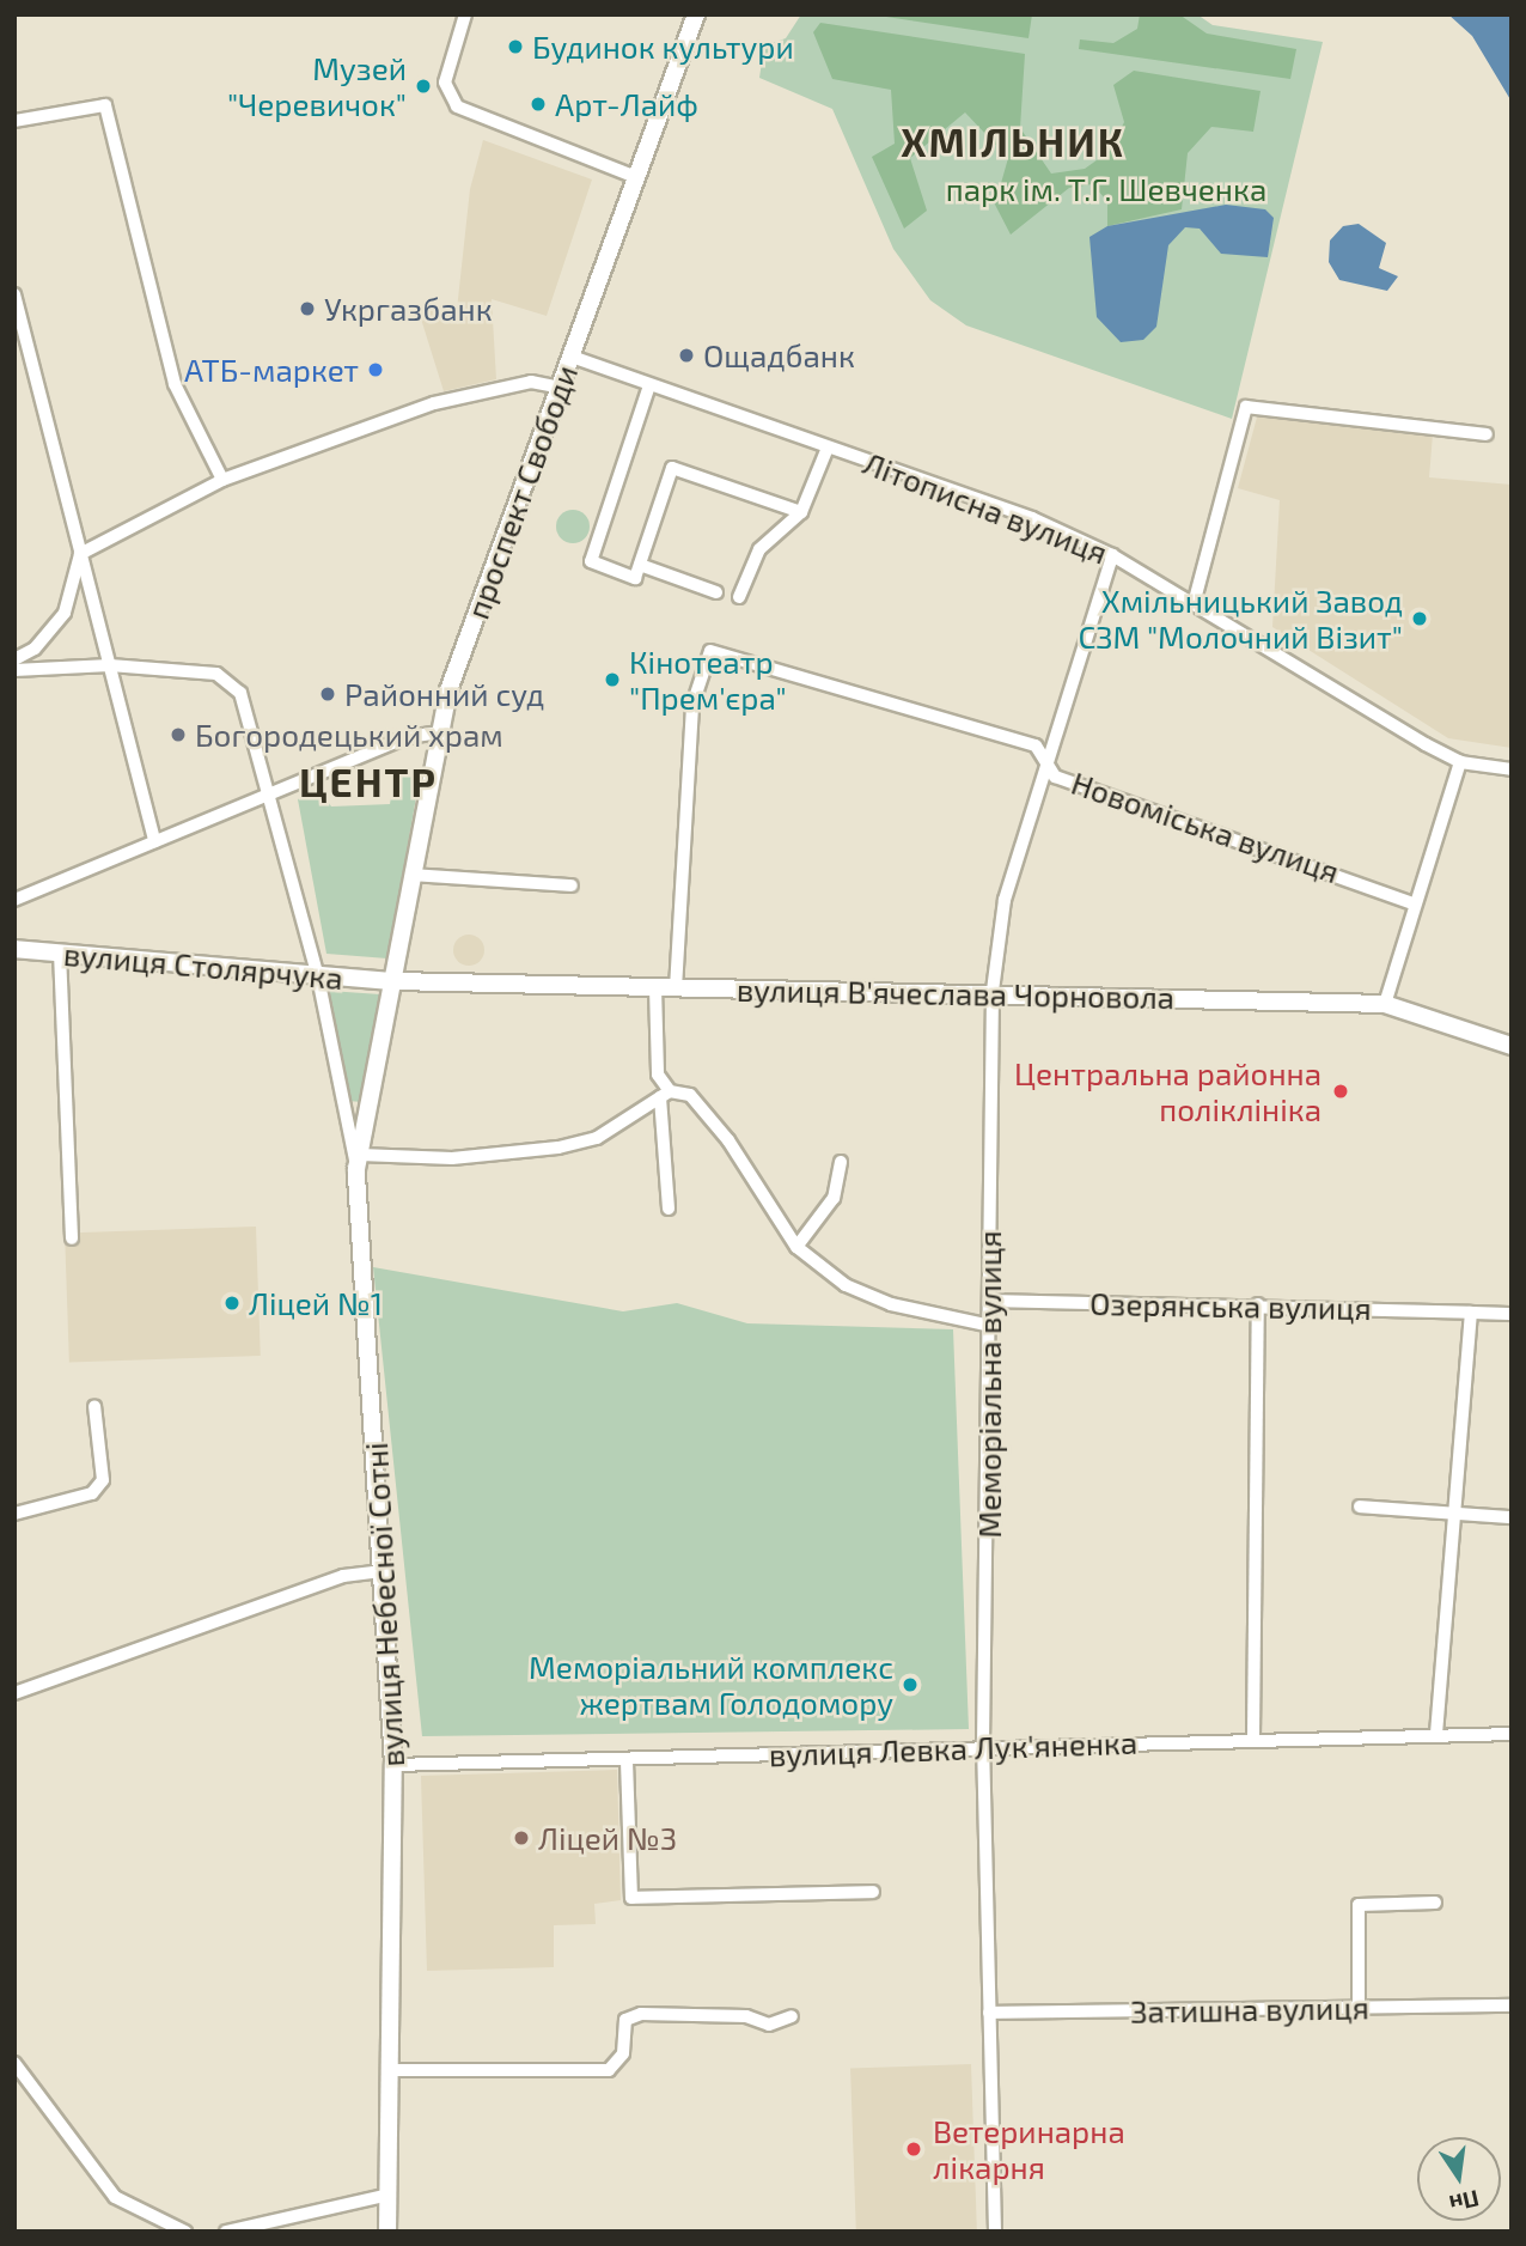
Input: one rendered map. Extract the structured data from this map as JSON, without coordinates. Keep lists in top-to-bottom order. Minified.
{"streets":{"street":["проспект Свободи","Літописна вулиця","Новоміська вулиця","вулиця Столярчука","вулиця В'ячеслава Чорновола","Озерянська вулиця","Меморіальна вулиця","вулиця Небесної Сотні","вулиця Левка Лук'яненка","Затишна вулиця"]},"crossings":[["проспект Свободи","Літописна вулиця"],["проспект Свободи","вулиця Столярчука"],["проспект Свободи","вулиця В'ячеслава Чорновола"],["проспект Свободи","вулиця Небесної Сотні"],["Літописна вулиця","Меморіальна вулиця"],["Новоміська вулиця","вулиця В'ячеслава Чорновола"],["Новоміська вулиця","Меморіальна вулиця"],["вулиця Столярчука","вулиця В'ячеслава Чорновола"],["вулиця Столярчука","вулиця Небесної Сотні"],["вулиця В'ячеслава Чорновола","Меморіальна вулиця"],["вулиця В'ячеслава Чорновола","вулиця Небесної Сотні"],["Озерянська вулиця","Меморіальна вулиця"],["Меморіальна вулиця","вулиця Левка Лук'яненка"],["Меморіальна вулиця","Затишна вулиця"],["вулиця Небесної Сотні","вулиця Левка Лук'яненка"]],"districts":["ХМІЛЬНИК","ЦЕНТР"],"parks":["парк ім. Т.Г. Шевченка"],"places":["Будинок культури","Музей \"Черевичок\"","Арт-Лайф","Укргазбанк","Ощадбанк","АТБ-маркет","Хмільницький Завод СЗМ \"Молочний Візит\"","Кінотеатр \"Прем'єра\"","Районний суд","Богородецький храм","Центральна районна поліклініка","Ліцей №1","Меморіальний комплекс жертвам Голодомору","Ліцей №3","Ветеринарна лікарня"],"north":"bottom"}
